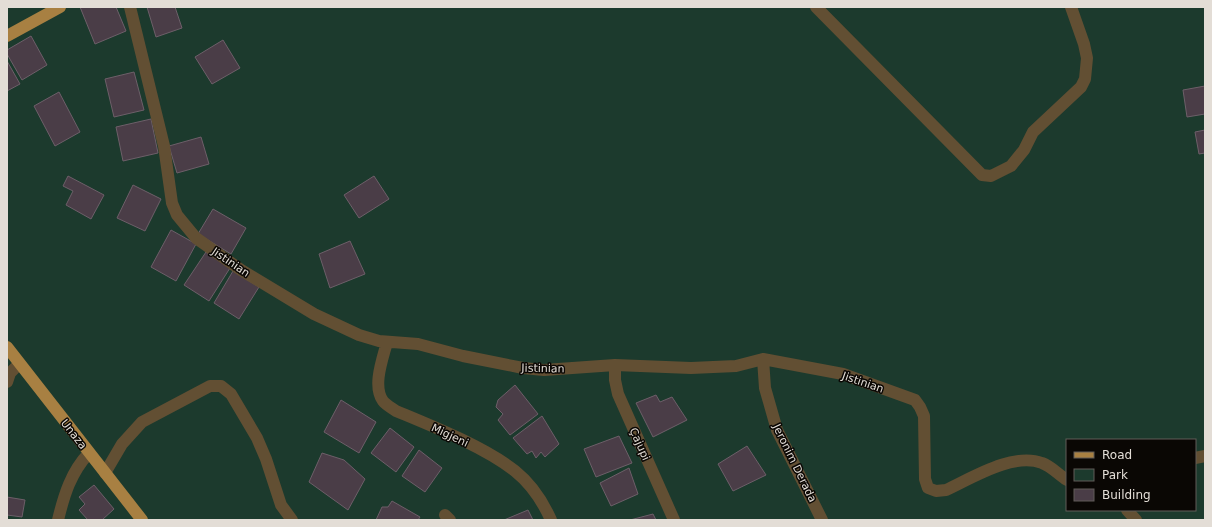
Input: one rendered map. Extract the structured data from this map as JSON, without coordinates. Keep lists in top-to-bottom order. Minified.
{"streets":{"main road":["Unaza"],"street":["Jistinian","Migjeni","Çajupi","Jeronim Derada"]},"crossings":[["Jistinian","Migjeni"],["Jistinian","Çajupi"],["Jistinian","Jeronim Derada"]],"legend":["Road","Park","Building"]}
